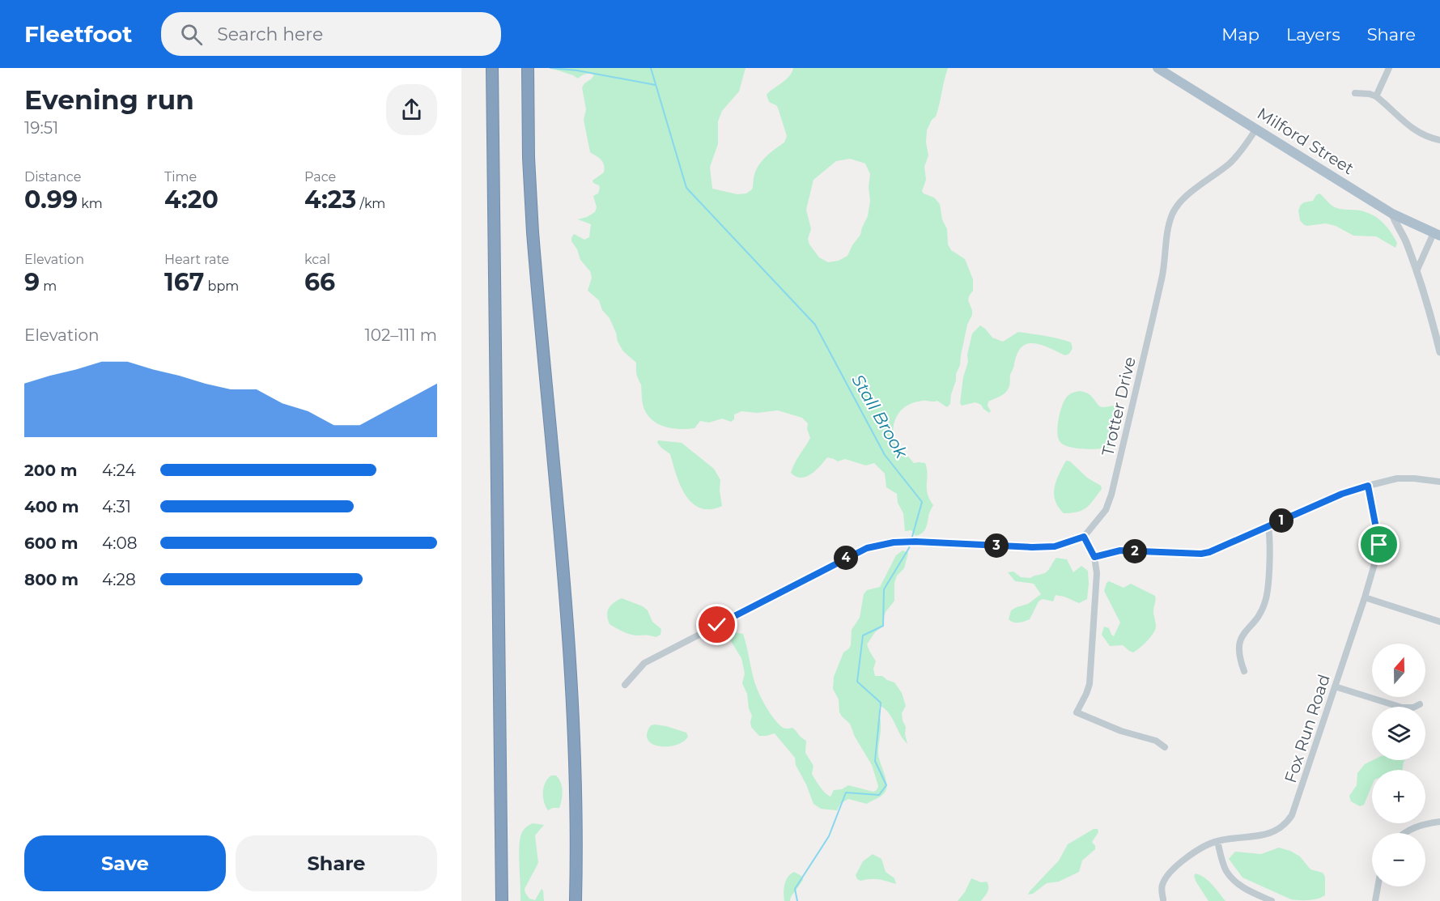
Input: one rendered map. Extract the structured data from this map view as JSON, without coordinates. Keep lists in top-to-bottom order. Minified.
{"streets":{"main road":["Milford Street"],"street":["Trotter Drive","Fox Run Road"]},"crossings":[["Milford Street","Trotter Drive"]],"water":["Stall Brook"],"north":"top","page":{"header":"Fleetfoot","search":"Search here","nav":["Map","Layers","Share"],"heading":["Evening run","19:51"],"stats":[["Distance","0.99 km"],["Time","4:20"],["Pace","4:23 /km"],["Elevation","9 m"],["Heart rate","167 bpm"],["kcal","66"]],"chart":["Elevation","102–111 m"],"list":[{"name":"200 m","note":"4:24"},{"name":"400 m","note":"4:31"},{"name":"600 m","note":"4:08"},{"name":"800 m","note":"4:28"}],"pins":["1","3","2","4"],"map_buttons":["+","−"],"buttons":["Save","Share"]}}
